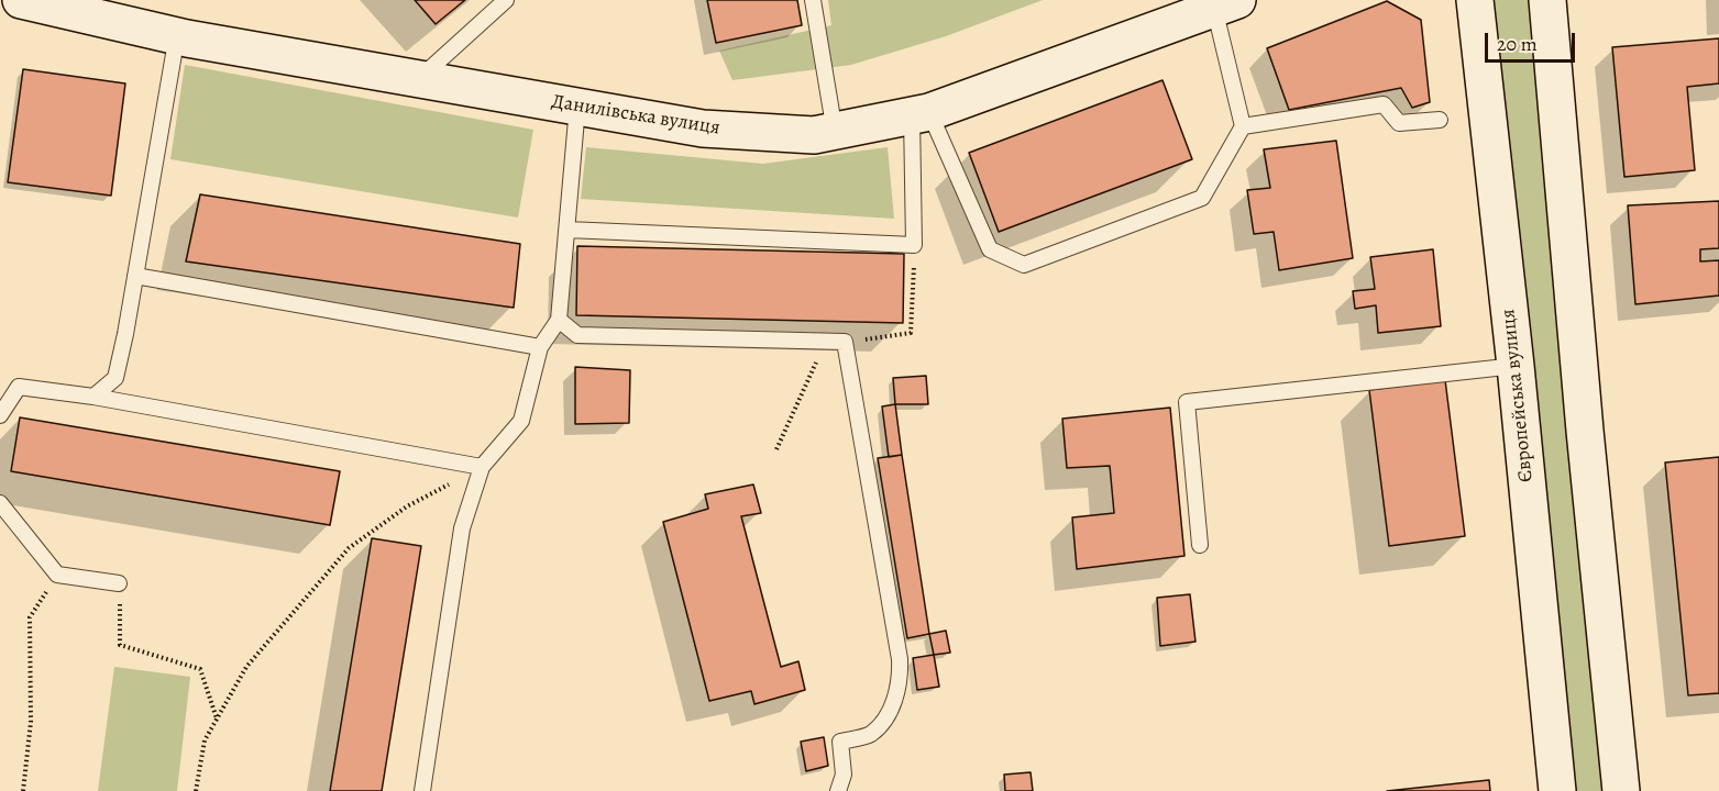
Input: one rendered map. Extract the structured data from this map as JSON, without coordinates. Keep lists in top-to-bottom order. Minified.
{"streets":{"street":["Данилівська вулиця","Європейська вулиця"]},"scale_bar":"20 m"}
